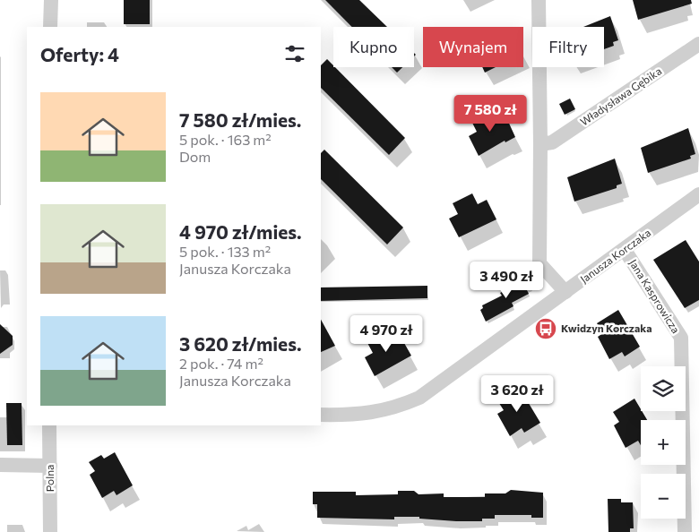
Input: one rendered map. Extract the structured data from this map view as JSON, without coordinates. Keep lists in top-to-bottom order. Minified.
{"streets":{"street":["Władysława Gębika","Janusza Korczaka","Jana Kasprowicza","Polna"]},"crossings":[["Janusza Korczaka","Jana Kasprowicza"]],"places":{"bus stop":["Kwidzyn Korczaka"]},"page":{"chip":["Kupno","Wynajem","Filtry"],"heading":"Oferty: 4","list":[{"name":"7 580 zł/mies.","note":"5 pok. · 163 m² · Dom"},{"name":"4 970 zł/mies.","note":"5 pok. · 133 m² · Janusza Korczaka"},{"name":"3 620 zł/mies.","note":"2 pok. · 74 m² · Janusza Korczaka"}],"price":["7 580 zł","3 490 zł","4 970 zł","3 620 zł"],"map_buttons":["+","−"]}}
